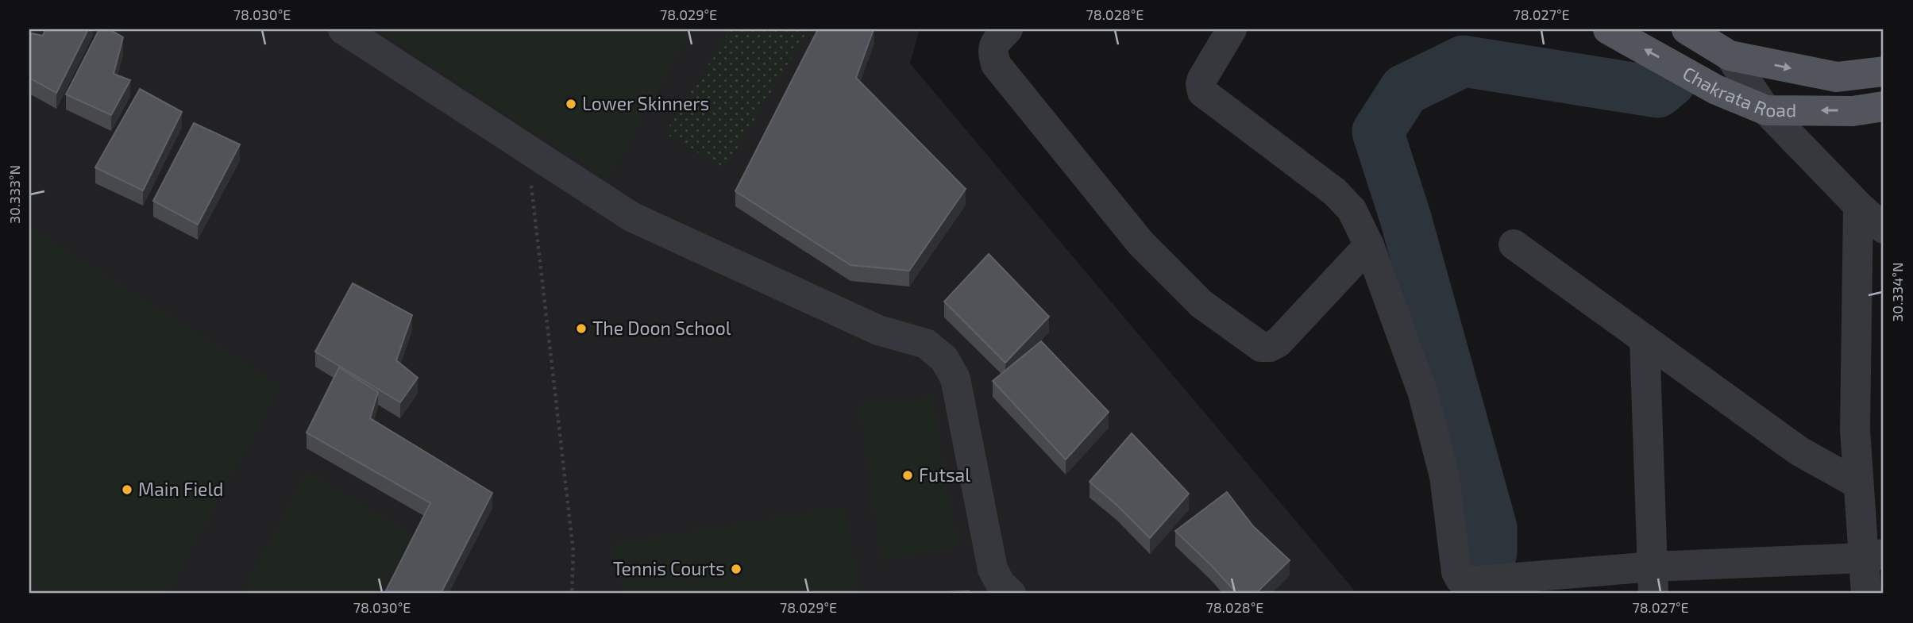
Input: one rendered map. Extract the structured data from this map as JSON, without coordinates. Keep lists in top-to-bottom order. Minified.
{"streets":{"main road":["Chakrata Road"]},"places":["Lower Skinners","The Doon School","Futsal","Main Field","Tennis Courts"],"coordinates":["78.030°E","78.029°E","78.028°E","78.027°E","30.333°N","30.334°N"]}
